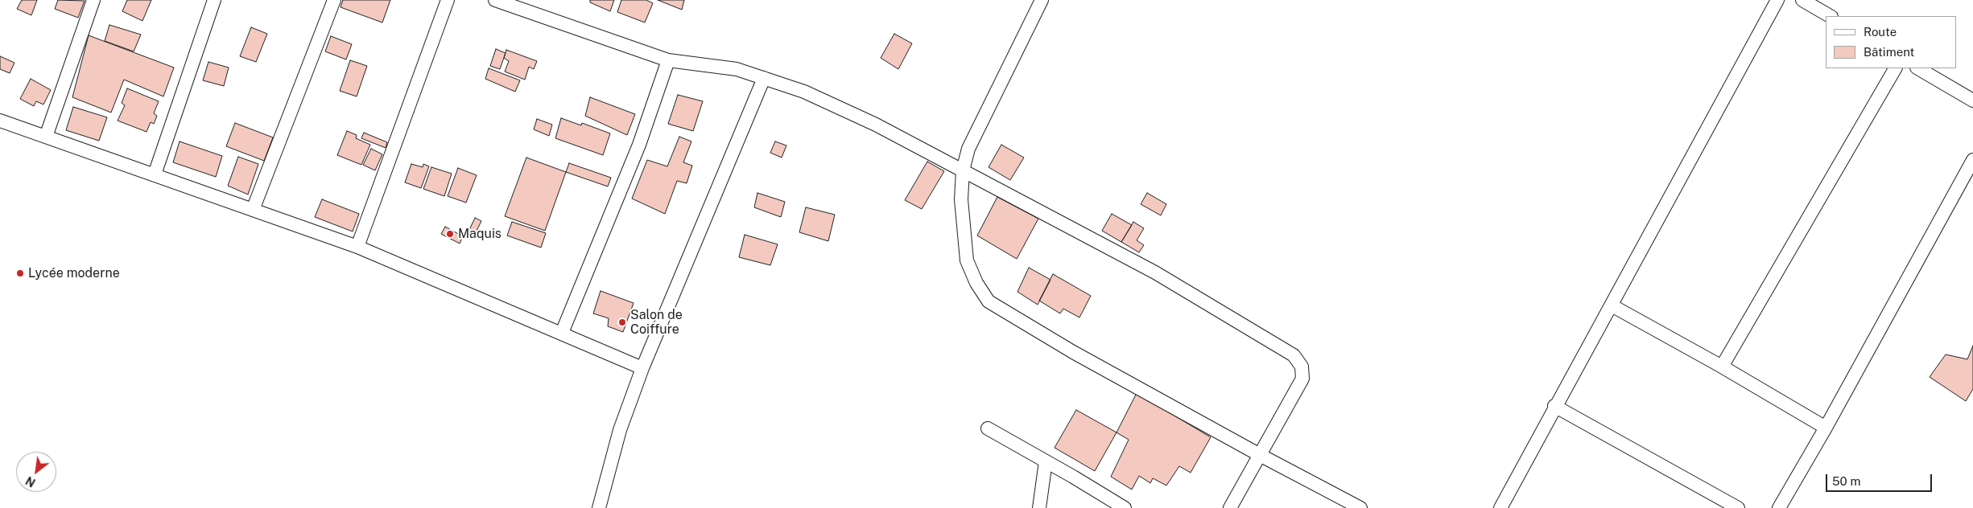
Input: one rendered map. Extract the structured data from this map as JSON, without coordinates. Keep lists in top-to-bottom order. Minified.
{"places":["Maquis","Lycée moderne","Salon de Coiffure"],"legend":["Route","Bâtiment"],"scale_bar":"50 m","north":"bottom left"}
